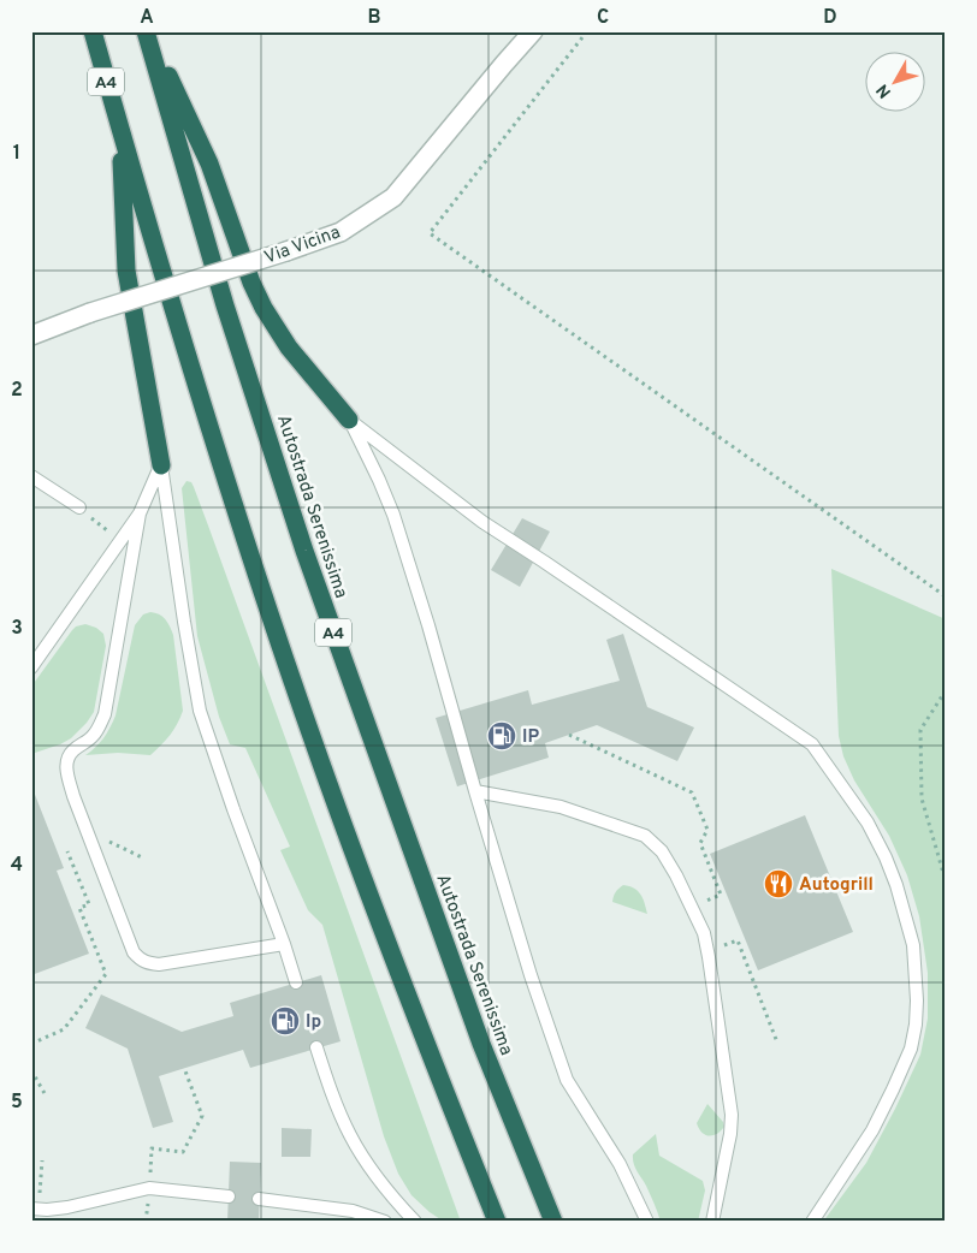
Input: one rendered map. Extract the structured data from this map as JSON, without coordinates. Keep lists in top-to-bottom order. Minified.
{"streets":{"highway":["A4","Autostrada Serenissima"],"street":["Via Vicina"]},"places":{"fuel station":["IP","Ip"],"restaurant":["Autogrill"]},"north":"bottom left","grid":{"columns":["A","B","C","D"],"rows":["1","2","3","4","5"]}}
